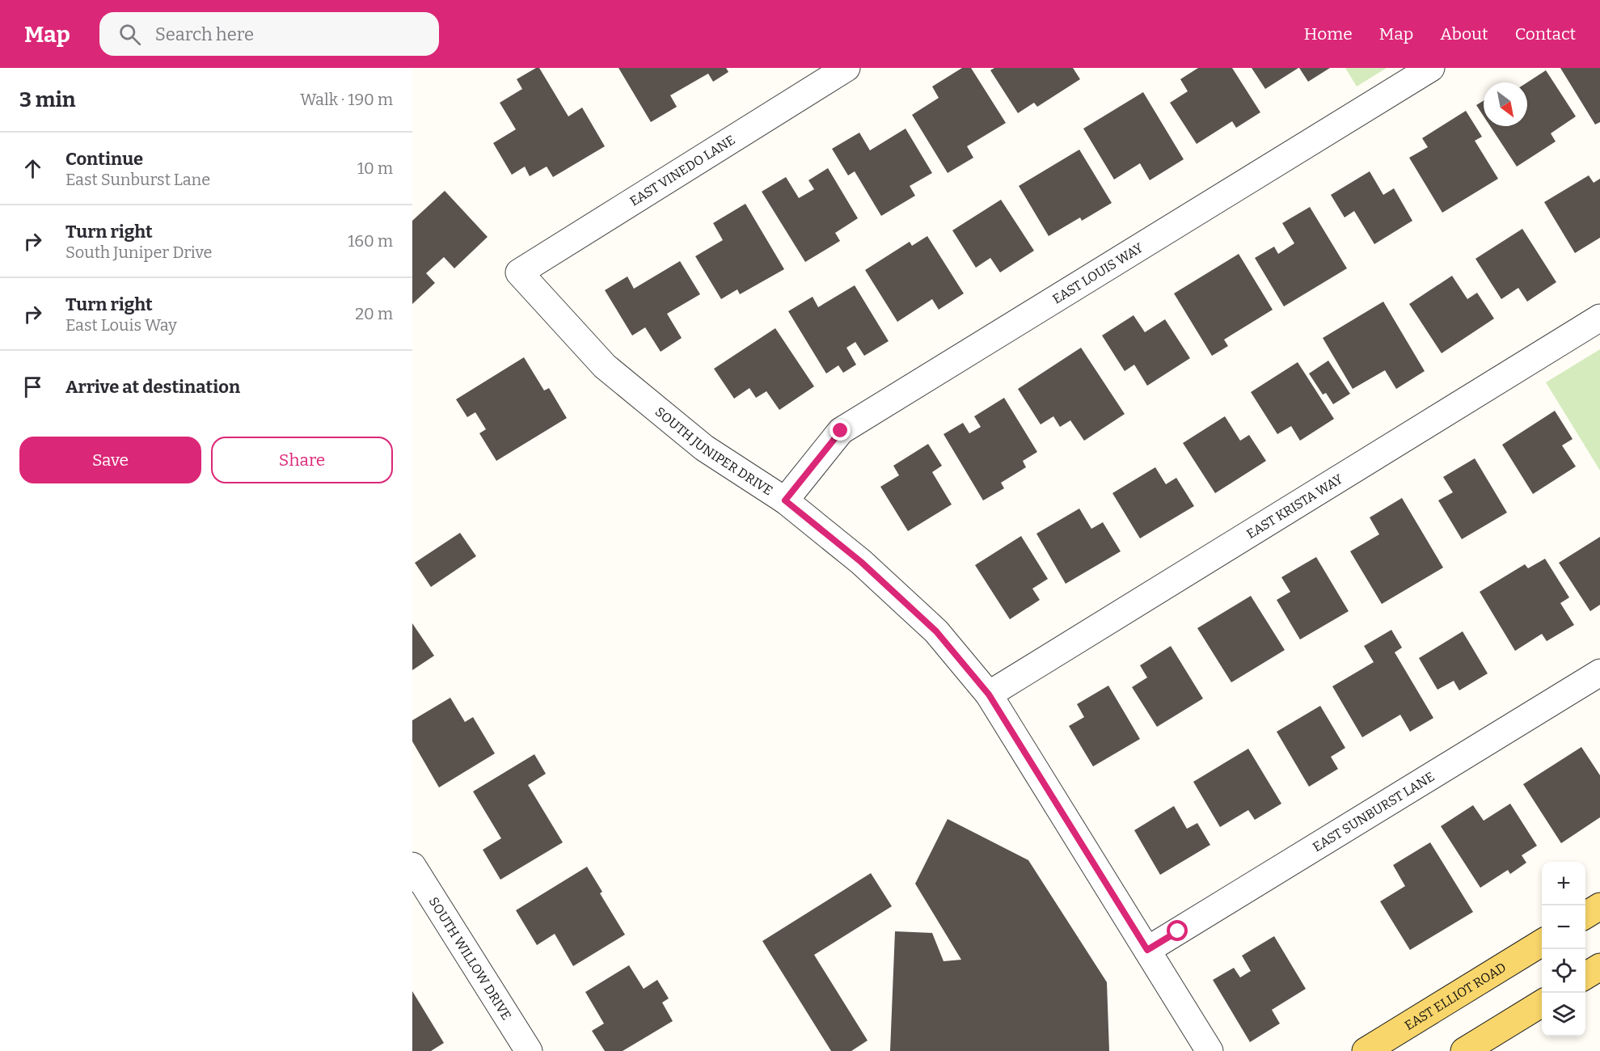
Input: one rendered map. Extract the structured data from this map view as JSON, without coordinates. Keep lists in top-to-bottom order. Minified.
{"streets":{"main road":["EAST ELLIOT ROAD"],"street":["EAST VINEDO LANE","EAST LOUIS WAY","SOUTH JUNIPER DRIVE","EAST KRISTA WAY","EAST SUNBURST LANE","SOUTH WILLOW DRIVE"]},"crossings":[["EAST VINEDO LANE","SOUTH JUNIPER DRIVE"],["EAST LOUIS WAY","SOUTH JUNIPER DRIVE"],["SOUTH JUNIPER DRIVE","EAST KRISTA WAY"],["SOUTH JUNIPER DRIVE","EAST SUNBURST LANE"]],"north":"bottom right","page":{"header":"Map","search":"Search here","nav":["Home","Map","About","Contact"],"heading":["3 min","Walk · 190 m"],"list":[["Continue","East Sunburst Lane","10 m"],["Turn right","South Juniper Drive","160 m"],["Turn right","East Louis Way","20 m"],"Arrive at destination"],"buttons":["Save","Share"],"map_buttons":["+","−"]}}
